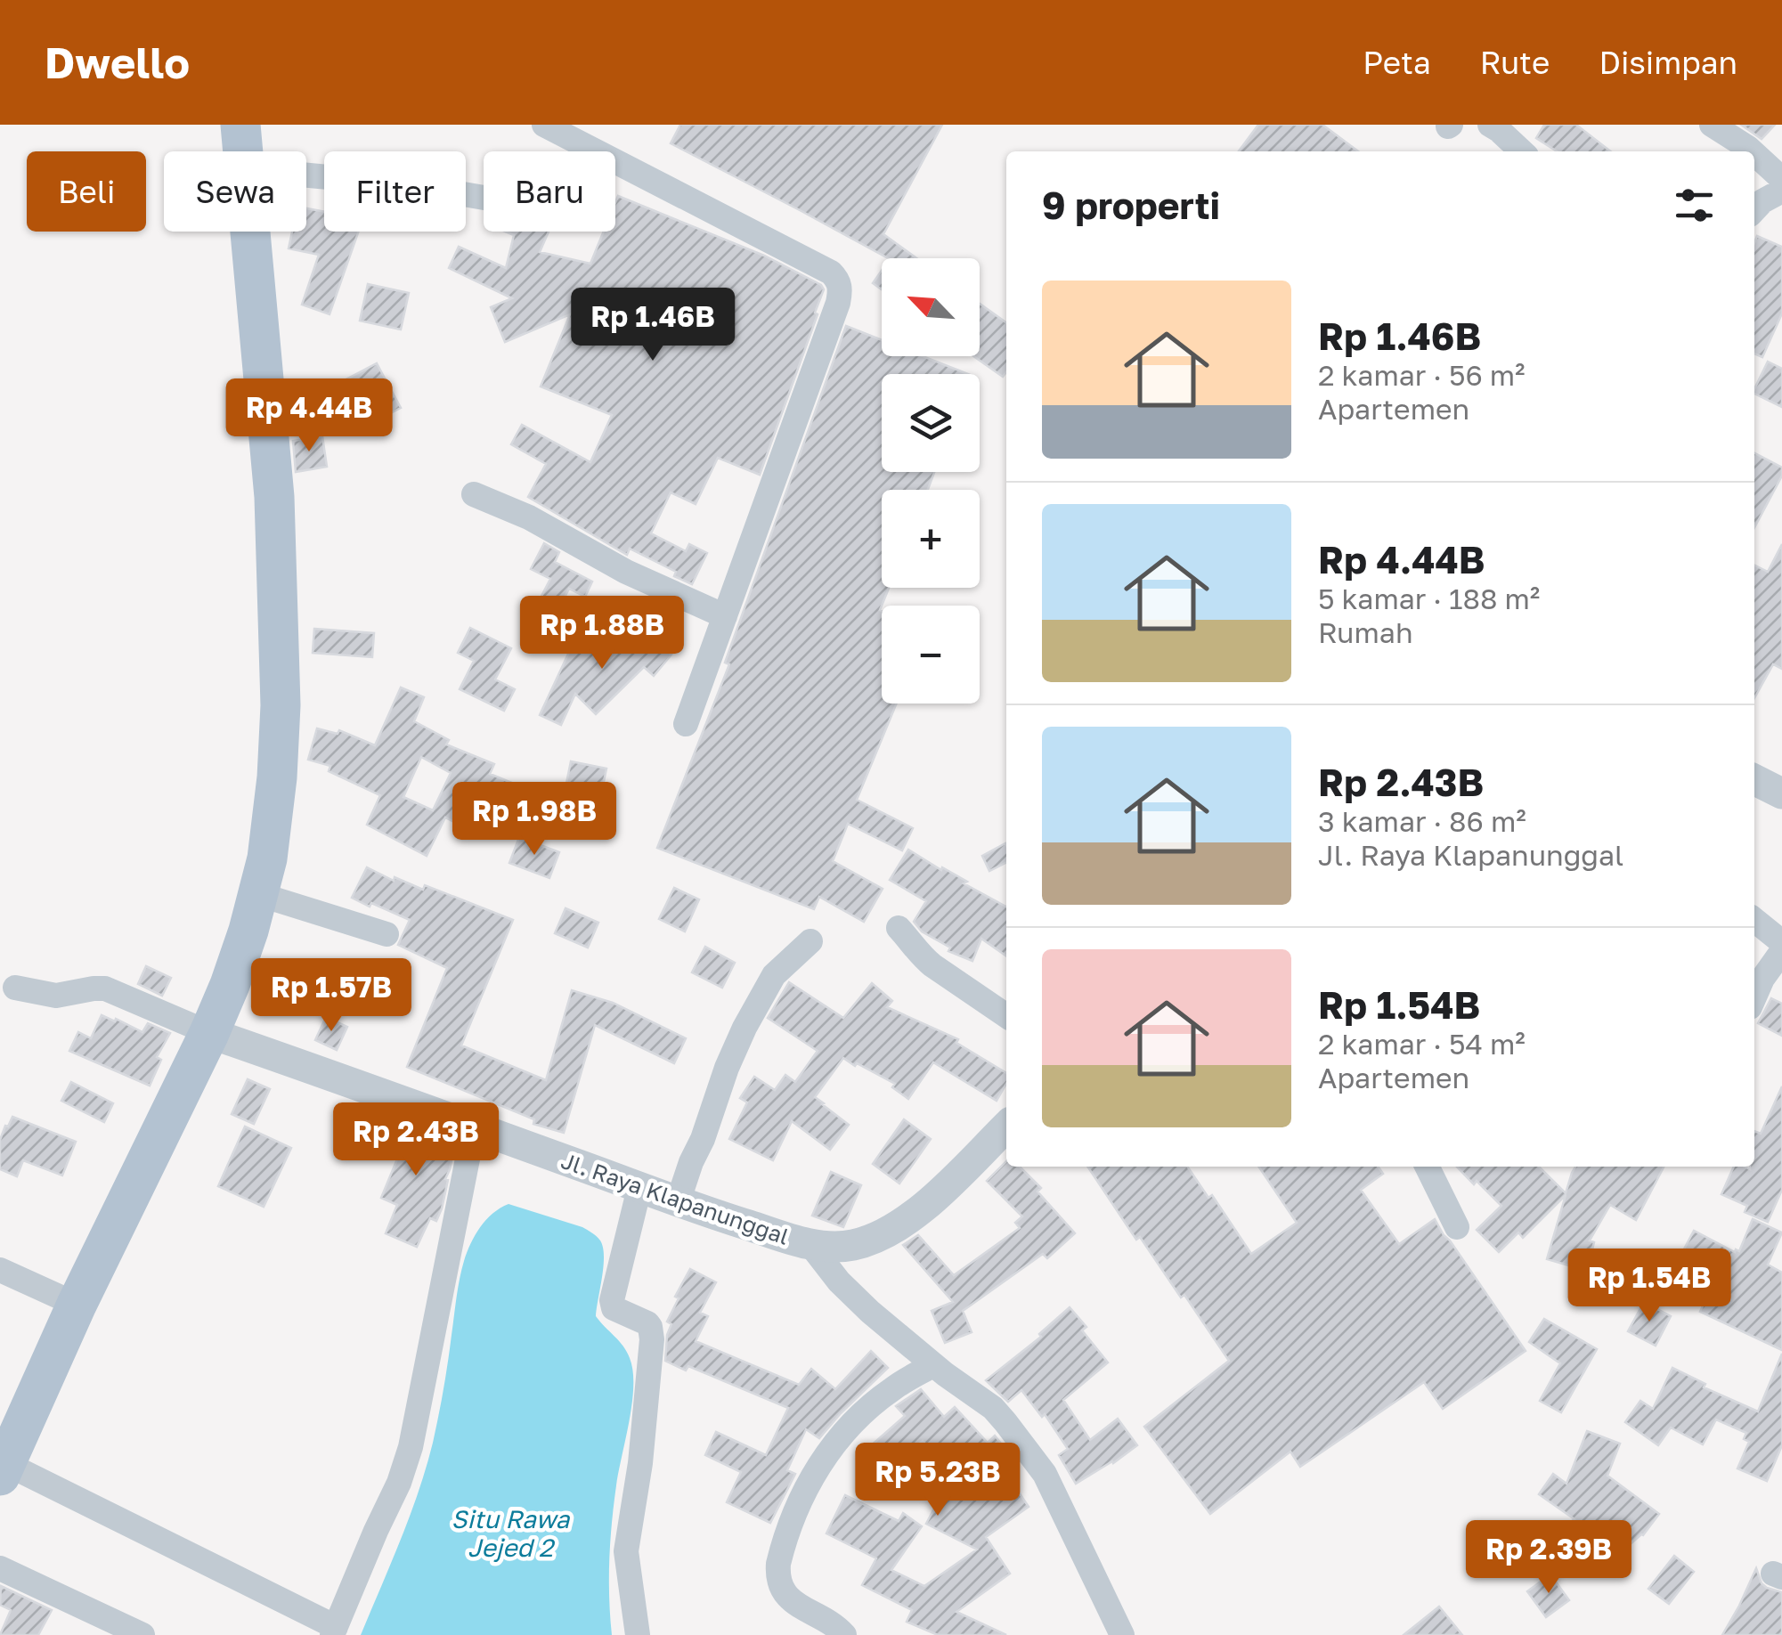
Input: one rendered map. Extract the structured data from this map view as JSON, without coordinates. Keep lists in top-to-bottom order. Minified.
{"streets":{"street":["Jl. Raya Klapanunggal"]},"water":["Situ Rawa Jejed 2"],"north":"top left","page":{"header":"Dwello","nav":["Peta","Rute","Disimpan"],"chip":["Beli","Sewa","Filter","Baru"],"heading":"9 properti","map_buttons":["+","−"],"list":[{"name":"Rp 1.46B","note":"2 kamar · 56 m² · Apartemen"},{"name":"Rp 4.44B","note":"5 kamar · 188 m² · Rumah"},{"name":"Rp 2.43B","note":"3 kamar · 86 m² · Jl. Raya Klapanunggal"},{"name":"Rp 1.54B","note":"2 kamar · 54 m² · Apartemen"}],"price":["Rp 1.46B","Rp 4.44B","Rp 1.88B","Rp 1.98B","Rp 1.57B","Rp 2.43B","Rp 1.54B","Rp 5.23B","Rp 2.39B"]}}
